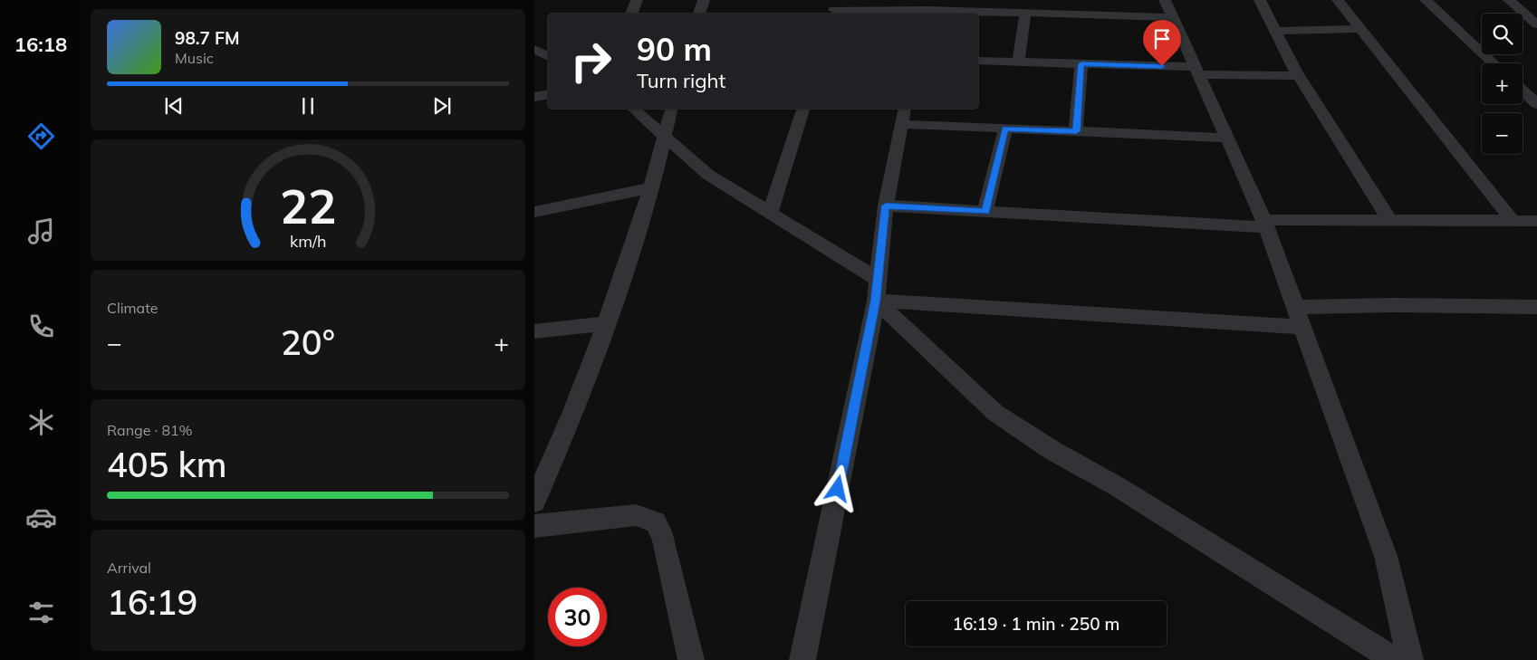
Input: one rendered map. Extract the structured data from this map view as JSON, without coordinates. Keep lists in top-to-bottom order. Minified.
{"page":{"tabs":"16:18","map_buttons":["+","−"],"turn":["90 m","Turn right"],"song":["98.7 FM","Music"],"tile":["Climate",["Range · 81%","405 km"],["Arrival","16:19"]],"heat":["−","20°","+"],"limit":"30","trip":"16:19 · 1 min · 250 m","gauge":["22","km/h"]}}
